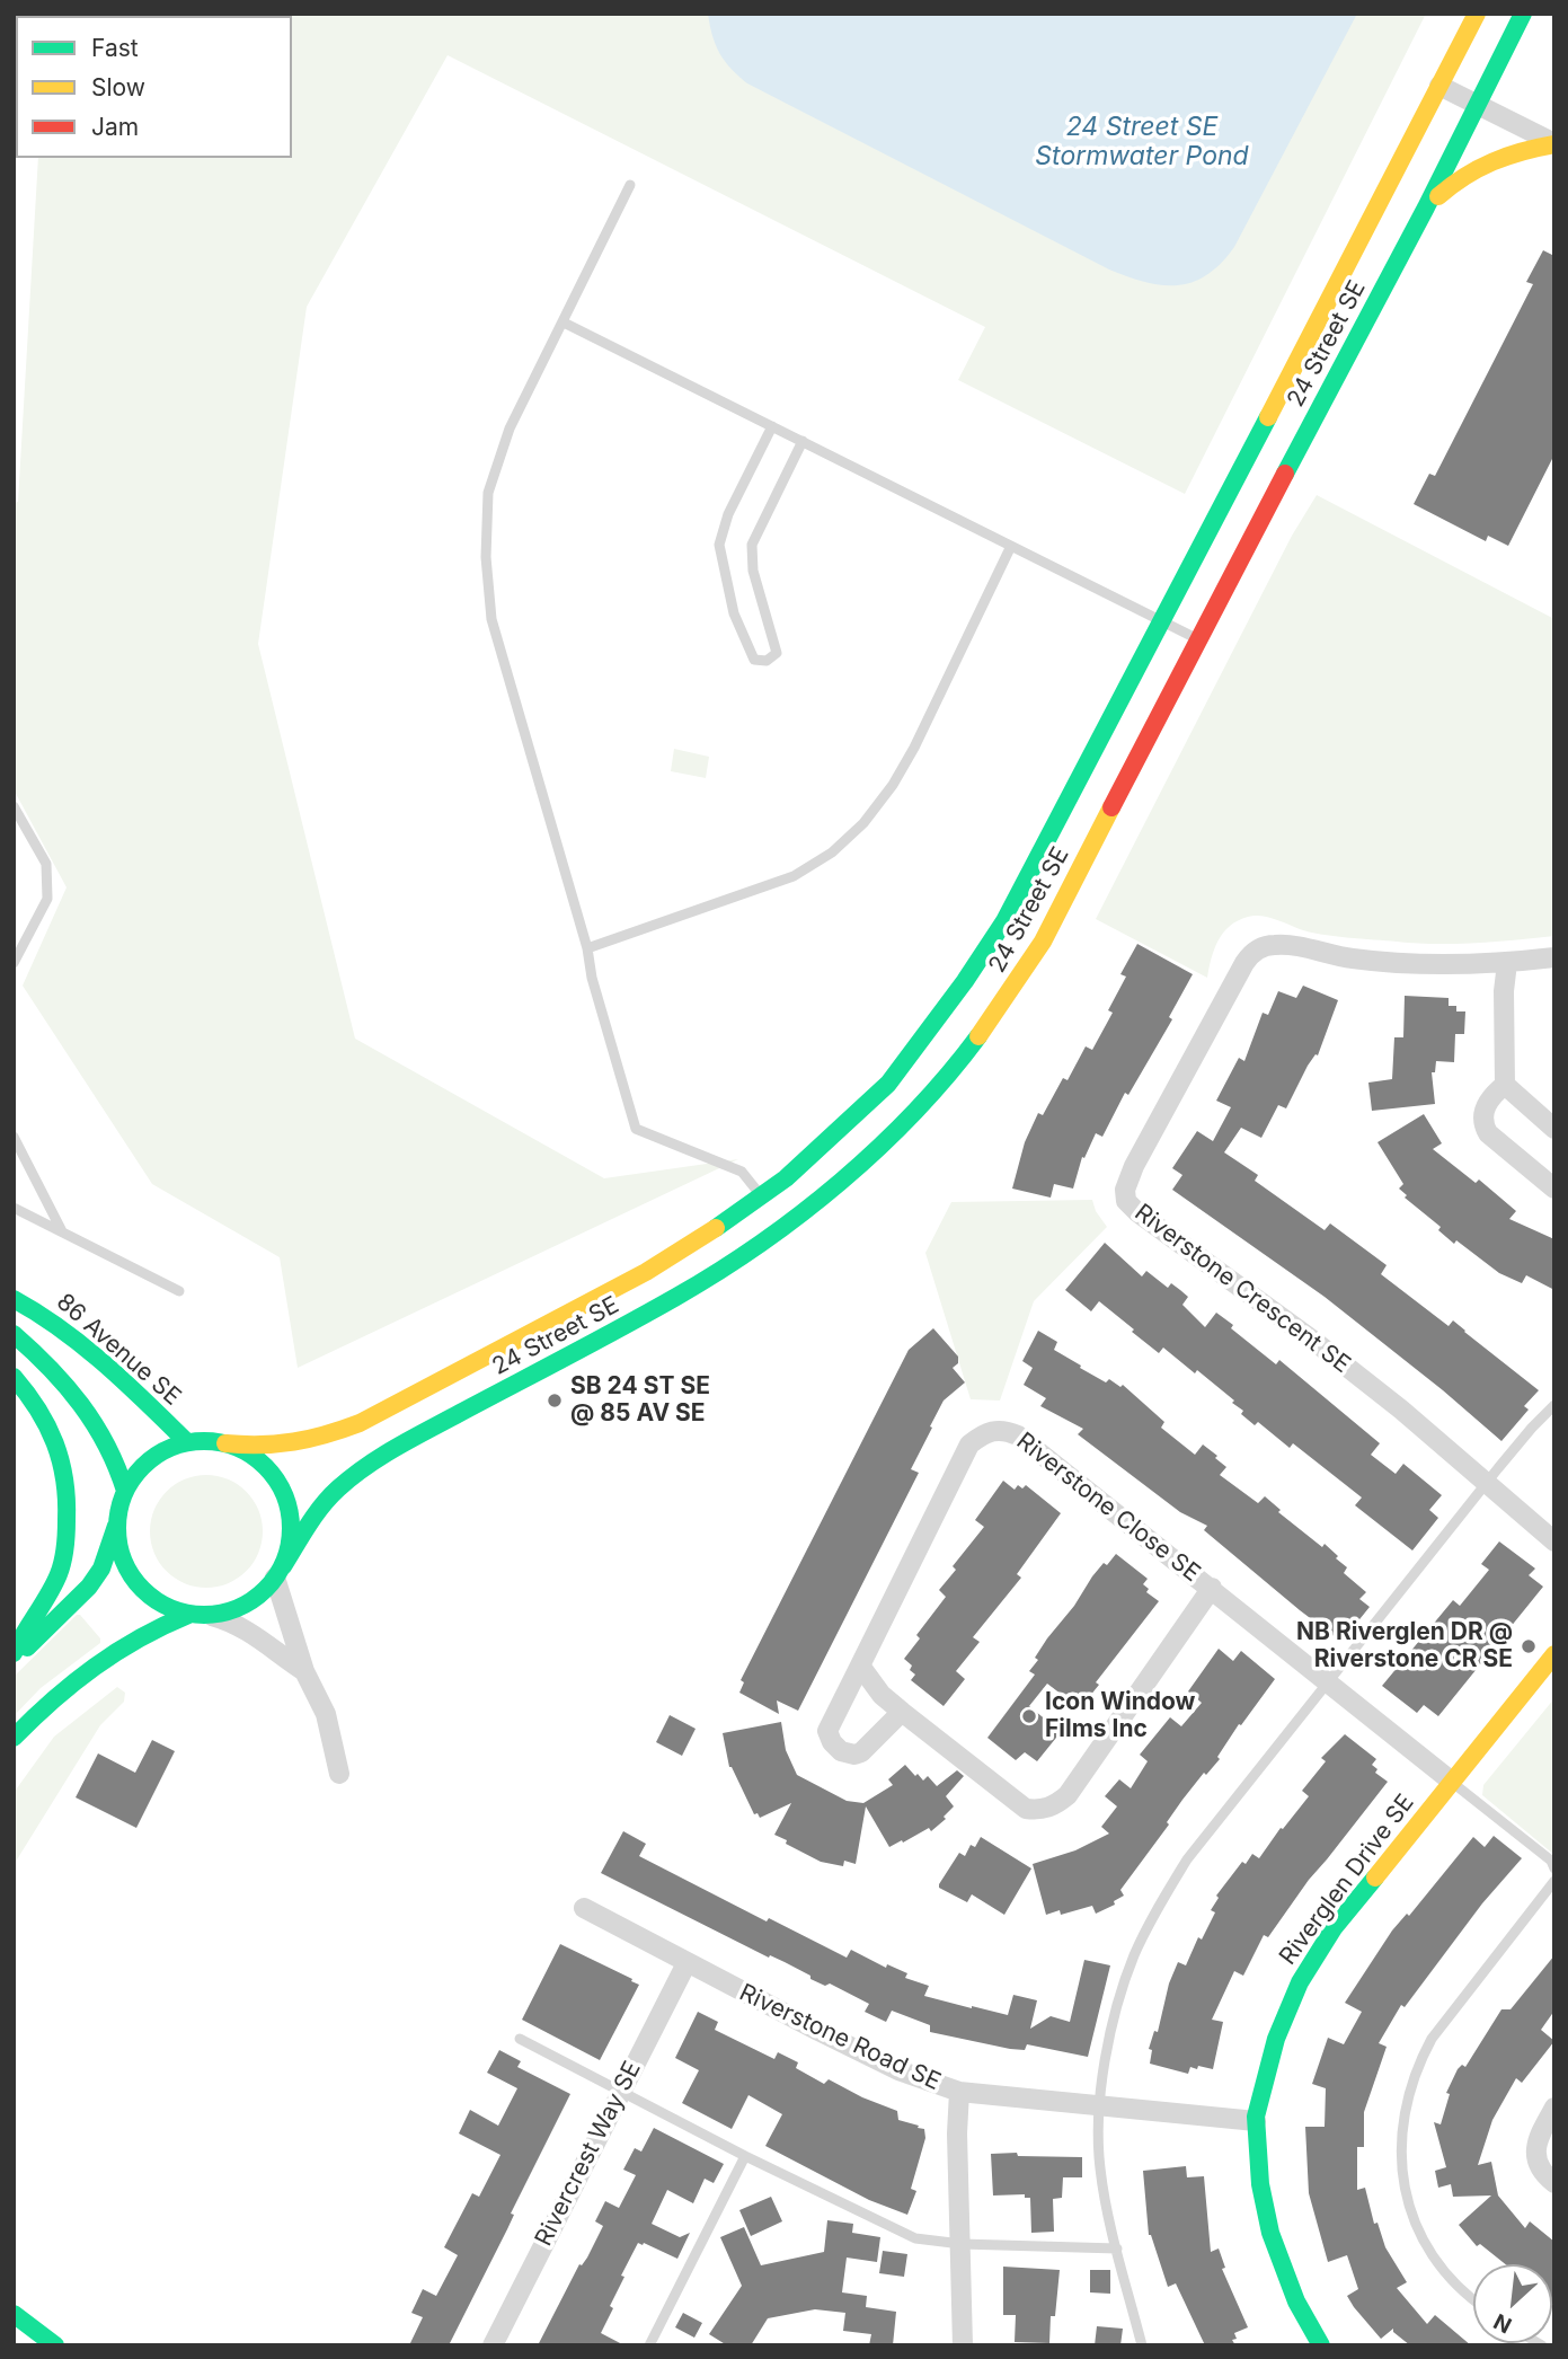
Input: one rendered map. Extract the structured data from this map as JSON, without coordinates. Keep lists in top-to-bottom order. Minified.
{"streets":{"main road":["24 Street SE","86 Avenue SE","Riverglen Drive SE"],"street":["Riverstone Crescent SE","Riverstone Close SE","Riverstone Road SE","Rivercrest Way SE"]},"crossings":[["24 Street SE","86 Avenue SE"],["Riverstone Close SE","Riverglen Drive SE"],["Riverglen Drive SE","Riverstone Road SE"],["Riverstone Road SE","Rivercrest Way SE"]],"water":["24 Street SE Stormwater Pond"],"places":["SB 24 ST SE @ 85 AV SE","NB Riverglen DR @ Riverstone CR SE","Icon Window Films Inc"],"legend":["Fast","Slow","Jam"],"north":"bottom left"}
